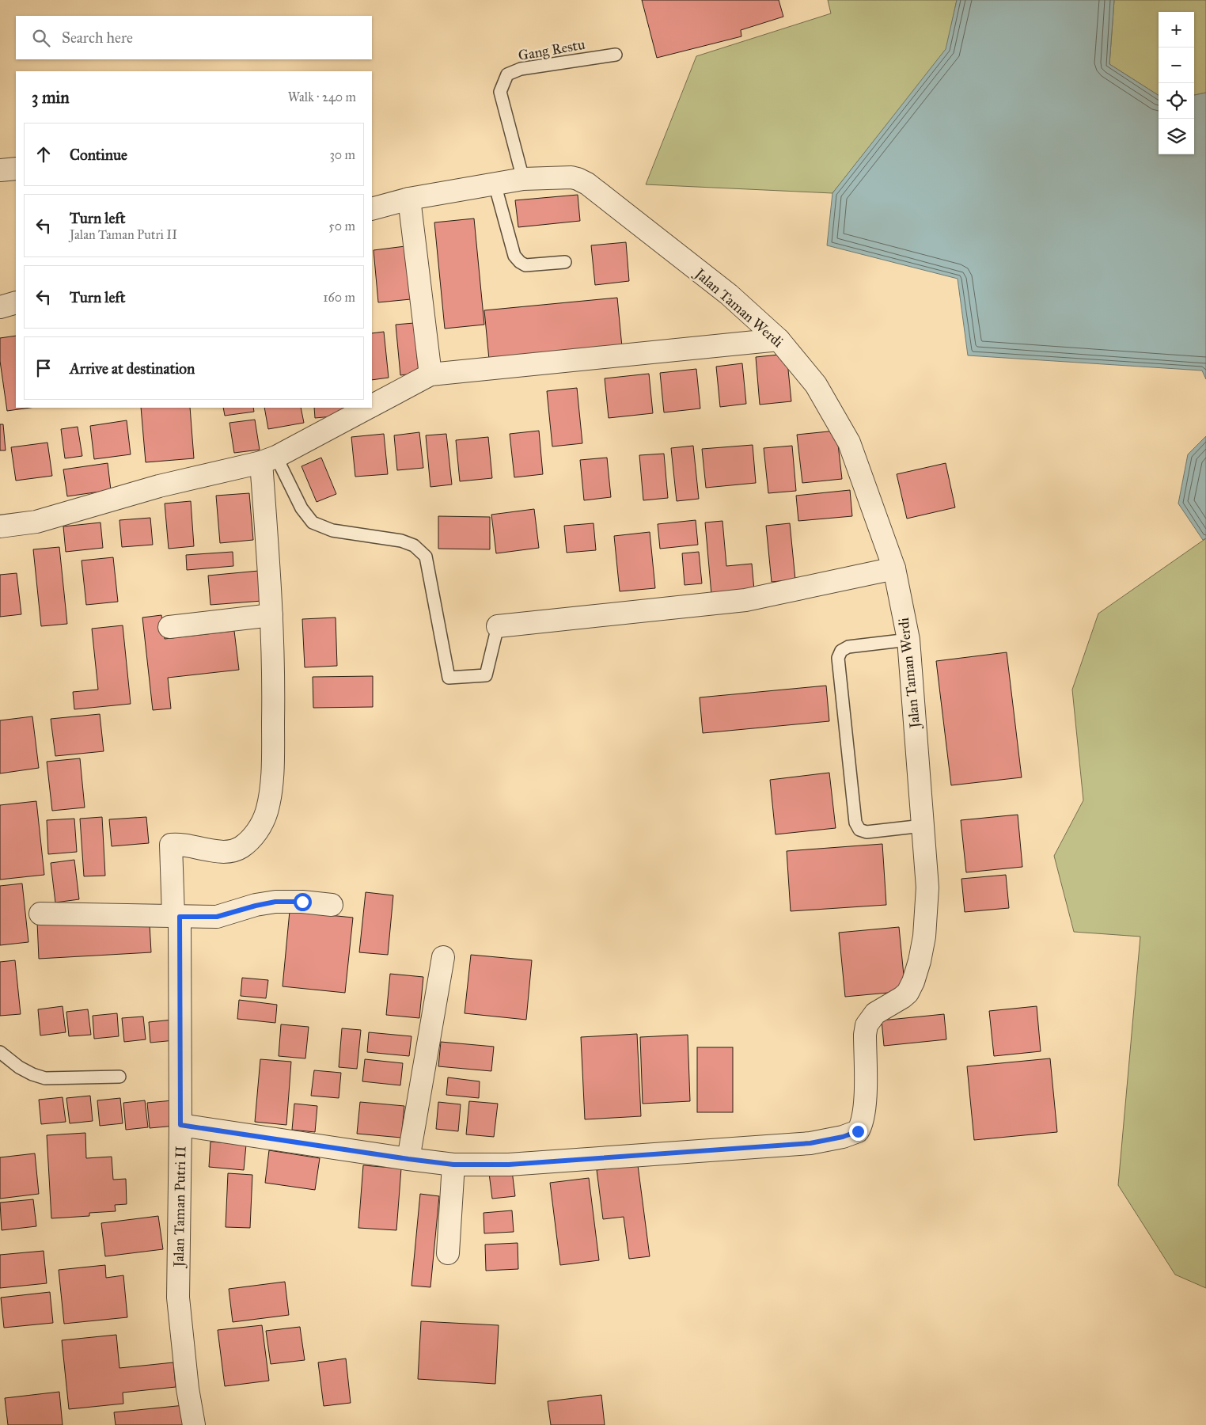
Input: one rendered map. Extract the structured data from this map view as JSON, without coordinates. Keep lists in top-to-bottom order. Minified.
{"streets":{"street":["Jalan Taman Werdi","Jalan Taman Putri II"],"lane":["Gang Restu"]},"crossings":[["Gang Restu","Jalan Taman Werdi"]],"page":{"map_buttons":["+","−"],"search":"Search here","heading":["3 min","Walk · 240 m"],"list":[["Continue","30 m"],["Turn left","Jalan Taman Putri II","50 m"],["Turn left","160 m"],"Arrive at destination"]}}
